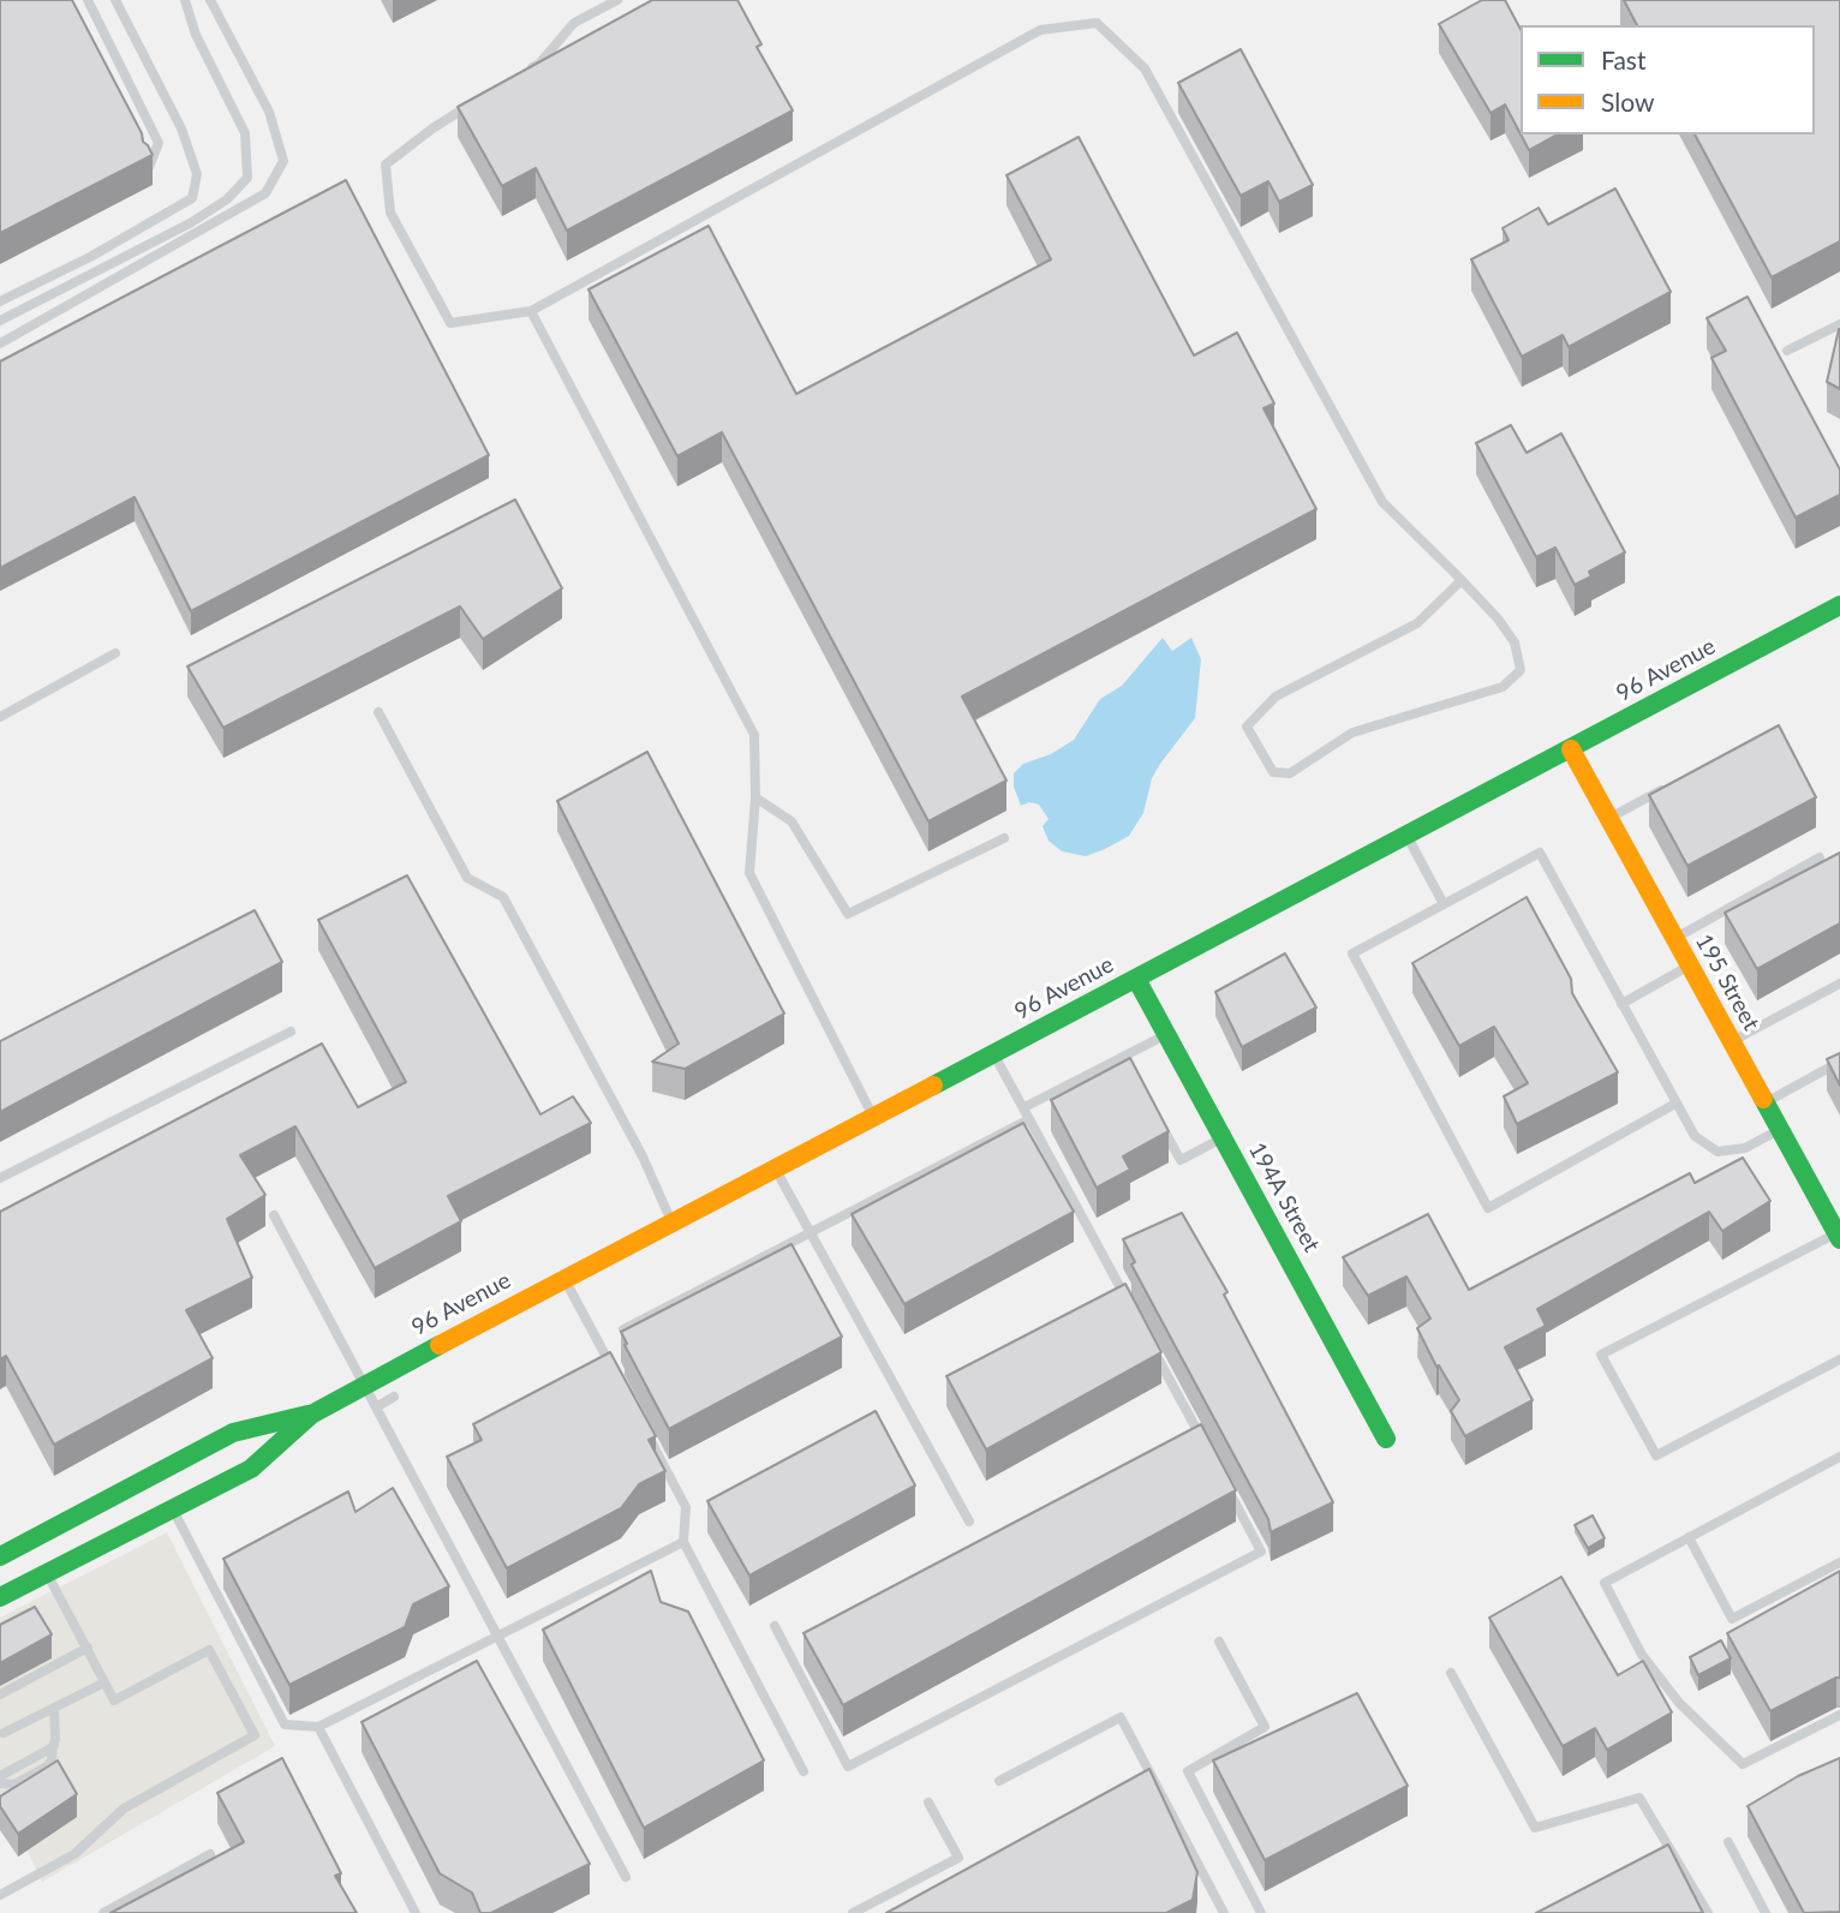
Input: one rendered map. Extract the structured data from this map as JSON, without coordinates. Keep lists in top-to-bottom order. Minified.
{"streets":{"main road":["96 Avenue","195 Street","194A Street"]},"crossings":[["96 Avenue","195 Street"],["96 Avenue","194A Street"]],"legend":["Fast","Slow"]}
